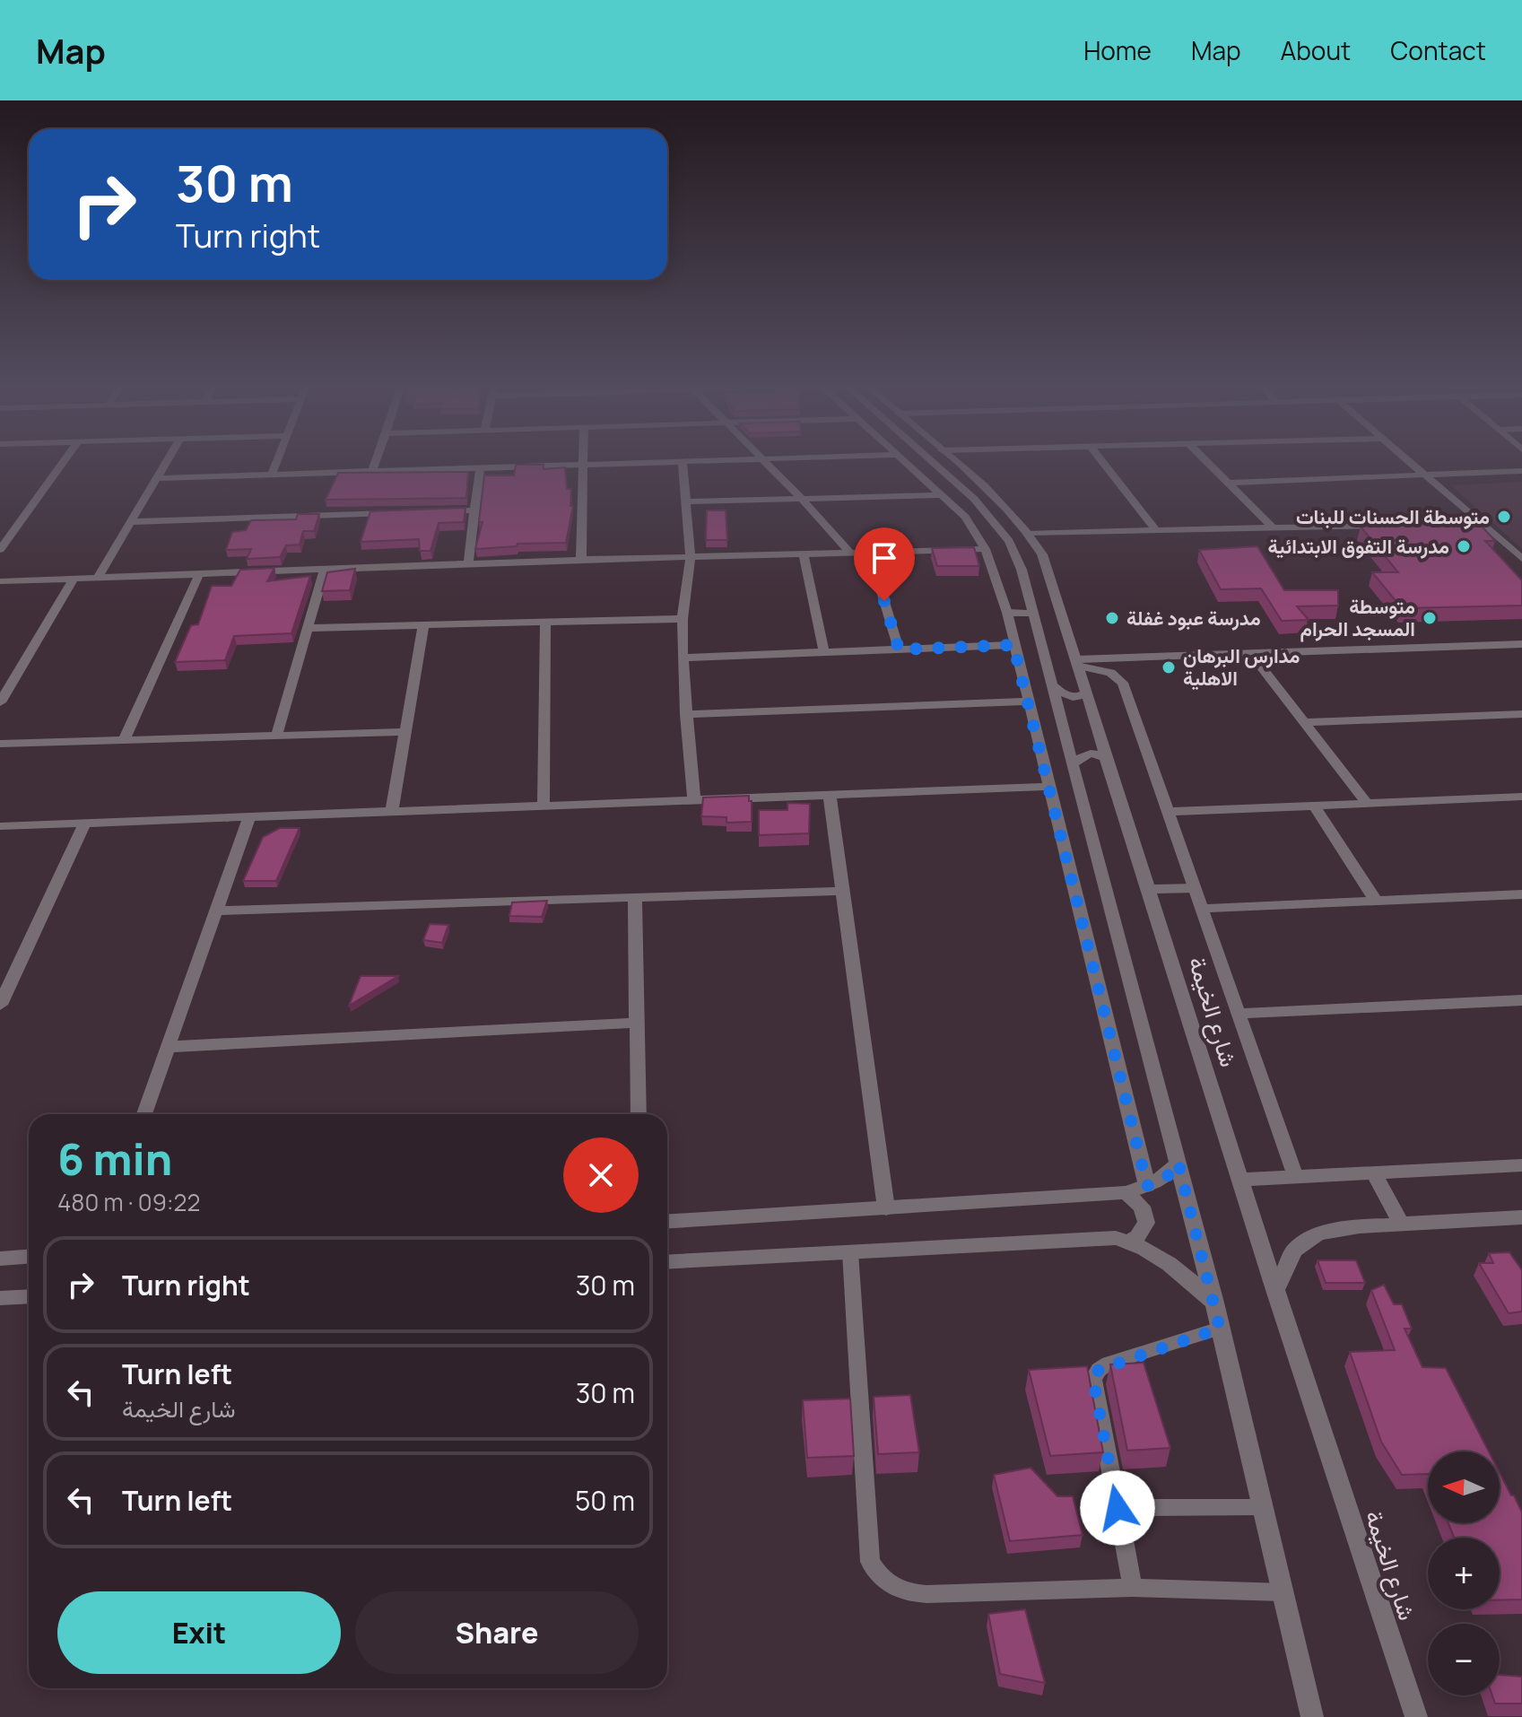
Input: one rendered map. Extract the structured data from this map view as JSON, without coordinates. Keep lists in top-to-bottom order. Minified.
{"streets":{"street":["شارع الخيمة"]},"places":["متوسطة الحسنات للبنات","مدرسة التفوق الابتدائية","مدرسة عبود غفلة","متوسطة المسجد الحرام","مدارس البرهان الاهلية"],"north":"left","page":{"header":"Map","nav":["Home","Map","About","Contact"],"turn":["30 m","Turn right"],"heading":["6 min","480 m · 09:22"],"list":[{"name":"Turn right","value":"30 m"},{"name":"Turn left","note":"شارع الخيمة","value":"30 m"},{"name":"Turn left","value":"50 m"}],"map_buttons":["+","−"],"buttons":["Exit","Share"]}}
